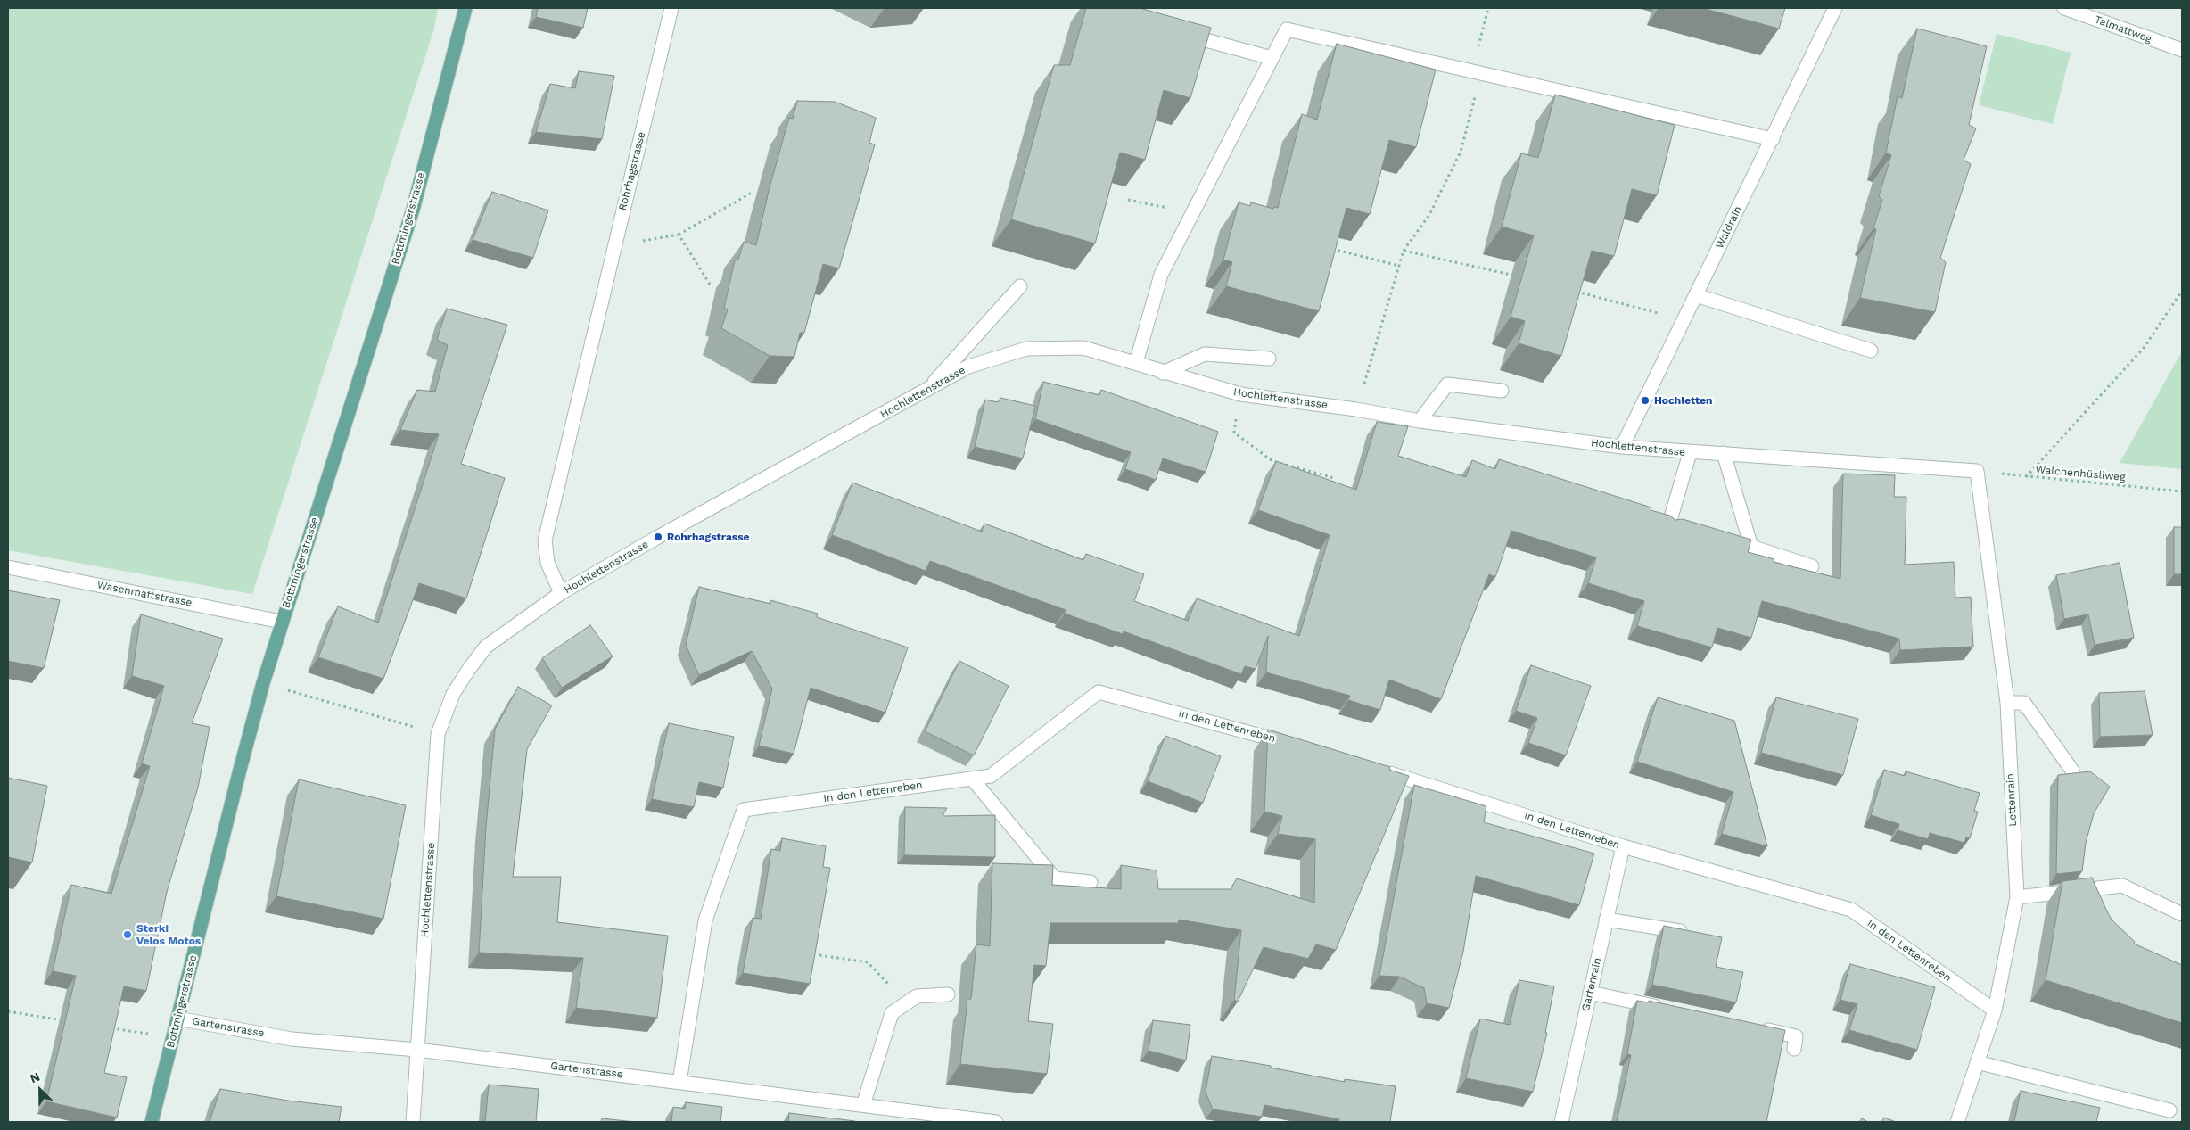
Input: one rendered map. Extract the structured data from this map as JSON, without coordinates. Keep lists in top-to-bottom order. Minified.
{"streets":{"main road":["Bottmingerstrasse"],"street":["Talmattweg","Rohrhagstrasse","Waldrain","Hochlettenstrasse","Wasenmattstrasse","In den Lettenreben","Lettenrain","Gartenrain","Gartenstrasse"],"path":["Walchenhüsliweg"]},"crossings":[["Rohrhagstrasse","Hochlettenstrasse"],["Bottmingerstrasse","Wasenmattstrasse"],["Bottmingerstrasse","Gartenstrasse"],["Waldrain","Hochlettenstrasse"],["Hochlettenstrasse","Walchenhüsliweg"],["Hochlettenstrasse","Lettenrain"],["Hochlettenstrasse","Gartenstrasse"],["Walchenhüsliweg","Lettenrain"],["In den Lettenreben","Lettenrain"],["In den Lettenreben","Gartenrain"],["In den Lettenreben","Gartenstrasse"]],"places":["Hochletten","Rohrhagstrasse","Sterki Velos Motos"],"north":"top left"}
